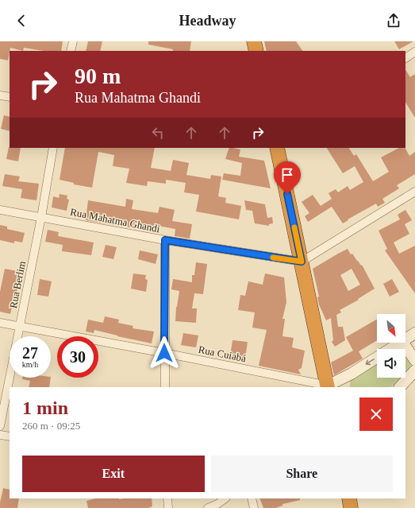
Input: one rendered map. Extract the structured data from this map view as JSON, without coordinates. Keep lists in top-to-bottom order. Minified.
{"streets":{"street":["Rua Mahatma Ghandi","Rua Berlim","Rua Cuiabá"]},"crossings":[["Rua Mahatma Ghandi","Rua Berlim"],["Rua Berlim","Rua Cuiabá"]],"north":"bottom right","page":{"header":"Headway","turn":["90 m","Rua Mahatma Ghandi"],"speed":"27 km/h","limit":"30","heading":["1 min","260 m · 09:25"],"buttons":["Exit","Share"]}}
